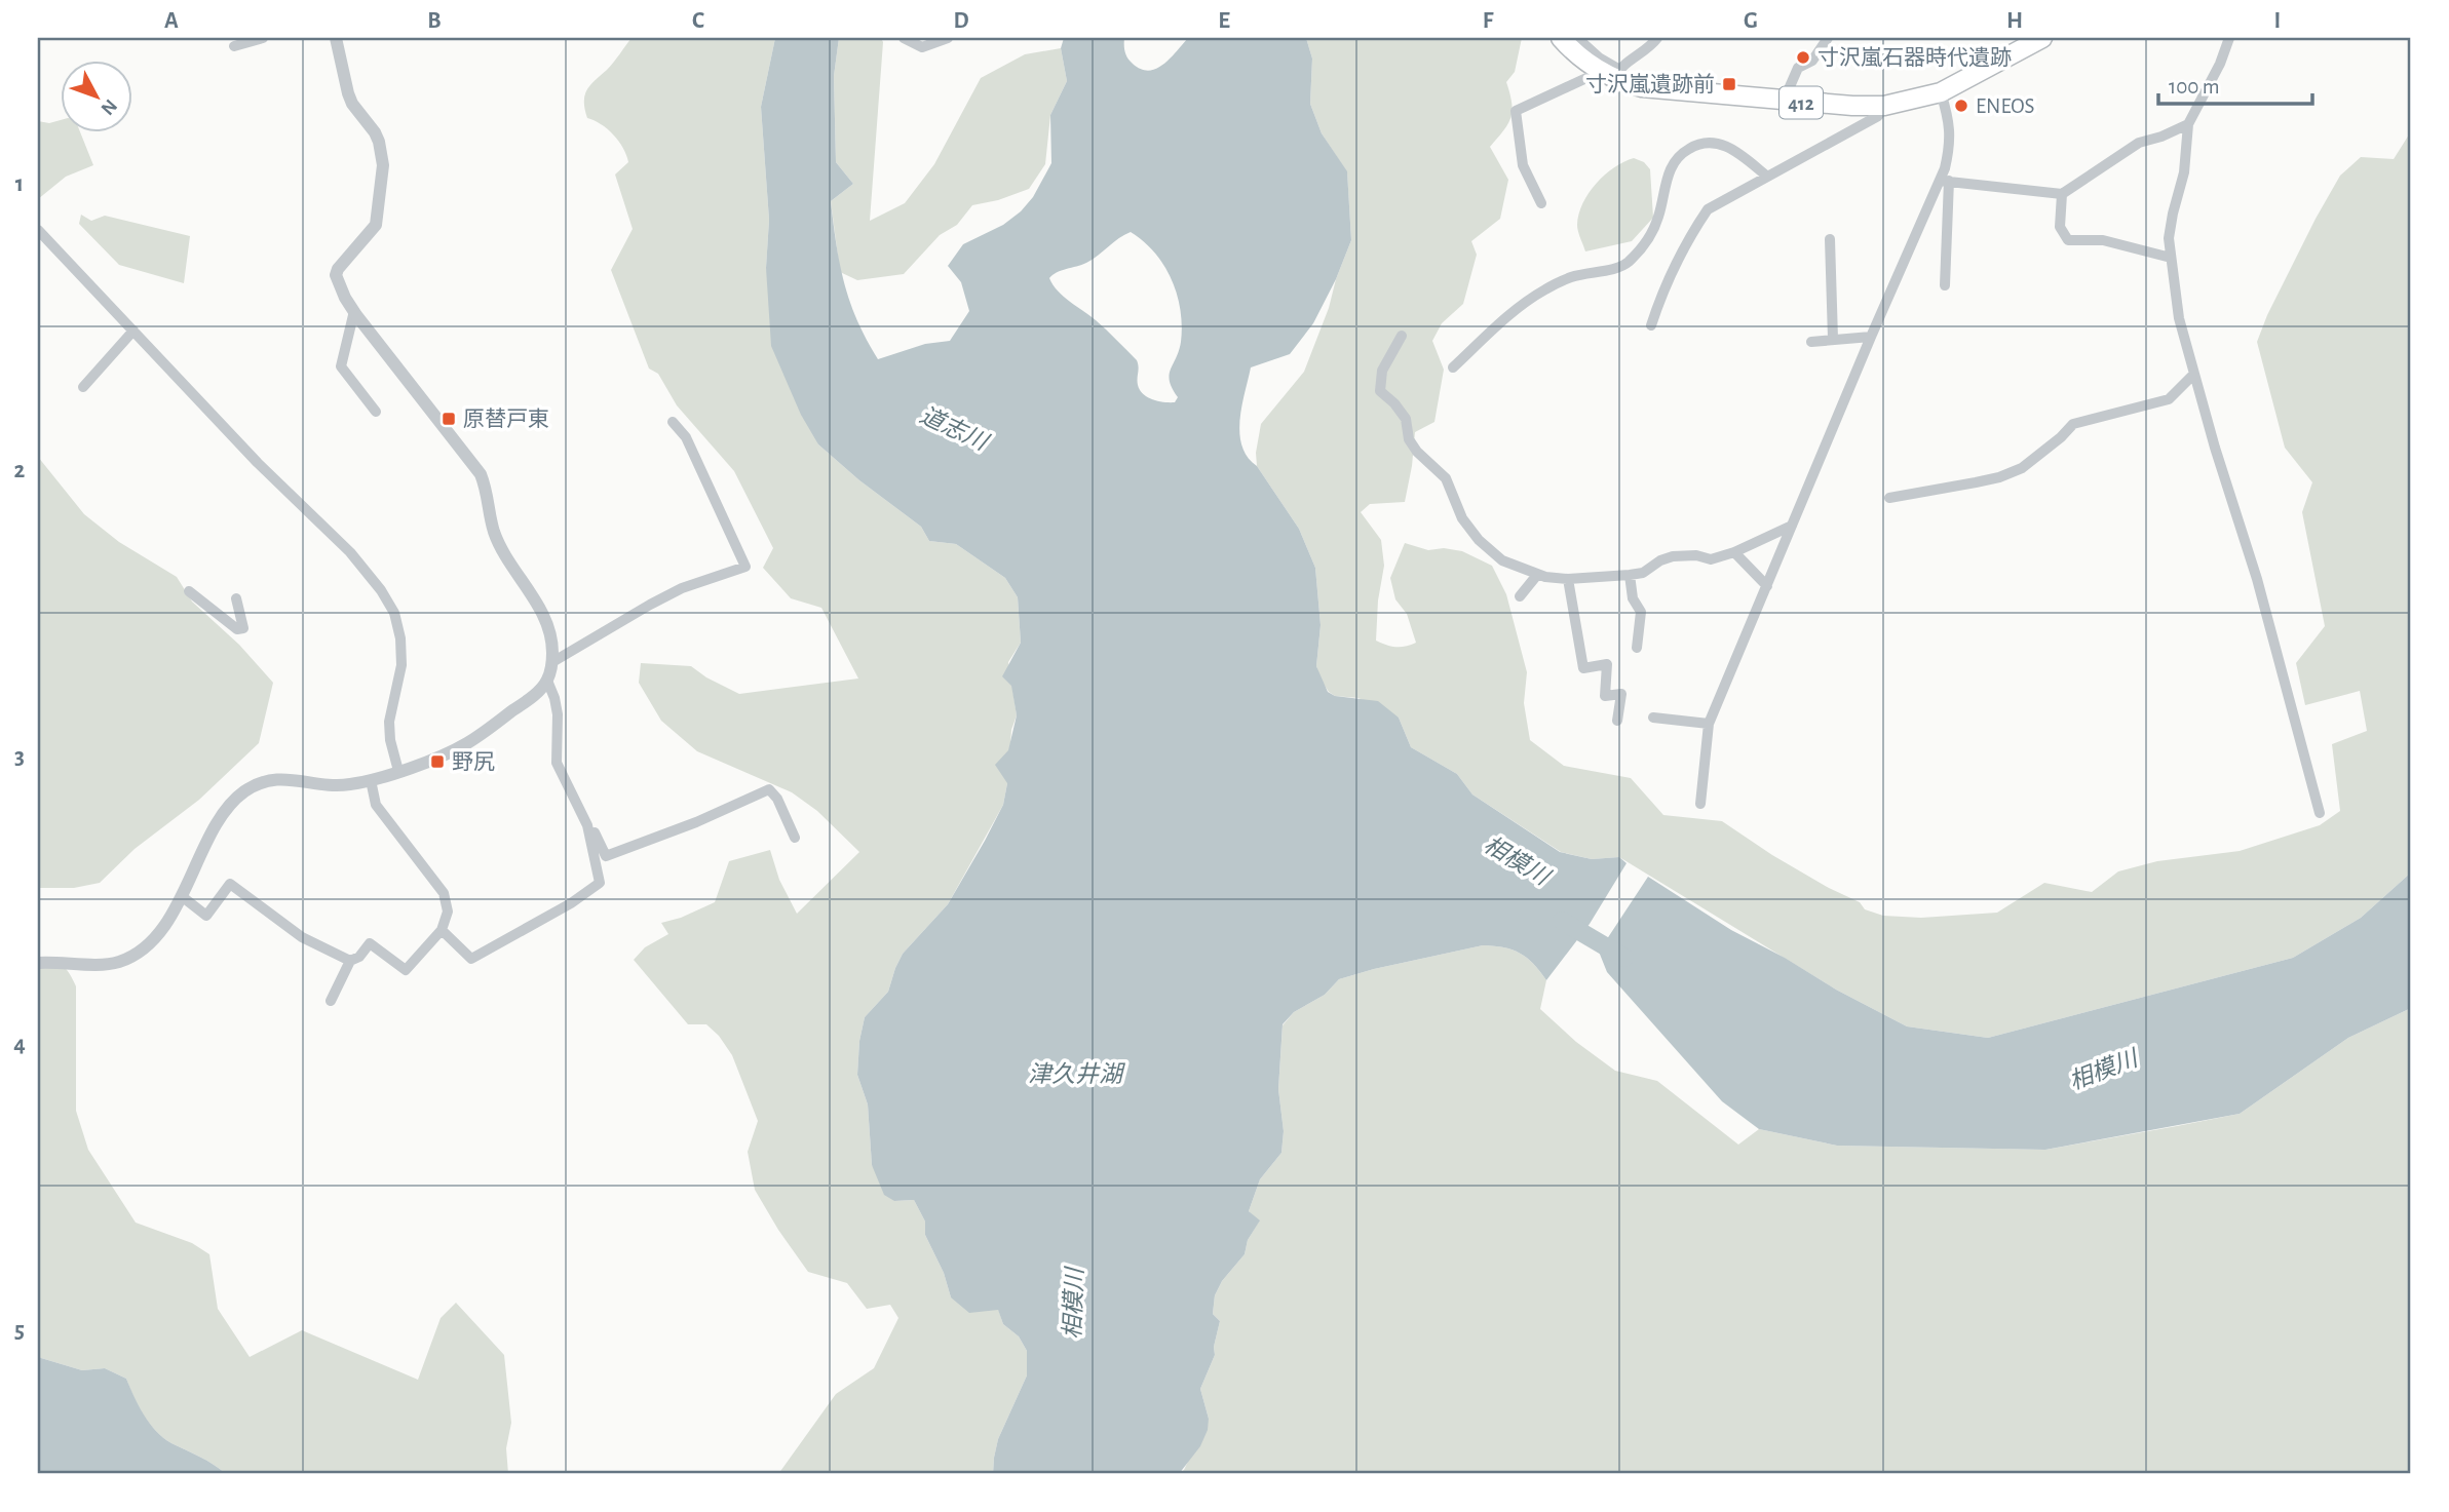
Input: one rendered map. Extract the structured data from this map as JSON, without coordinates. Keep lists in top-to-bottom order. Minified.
{"streets":{"highway":["412"]},"water":["道志川","相模川","津久井湖"],"places":{"other":["寸沢嵐石器時代遺跡","ENEOS"],"transit":["寸沢嵐遺跡前","原替戸東","野尻"]},"scale_bar":"100 m","north":"bottom right","grid":{"columns":["A","B","C","D","E","F","G","H","I"],"rows":["1","2","3","4","5"]}}
